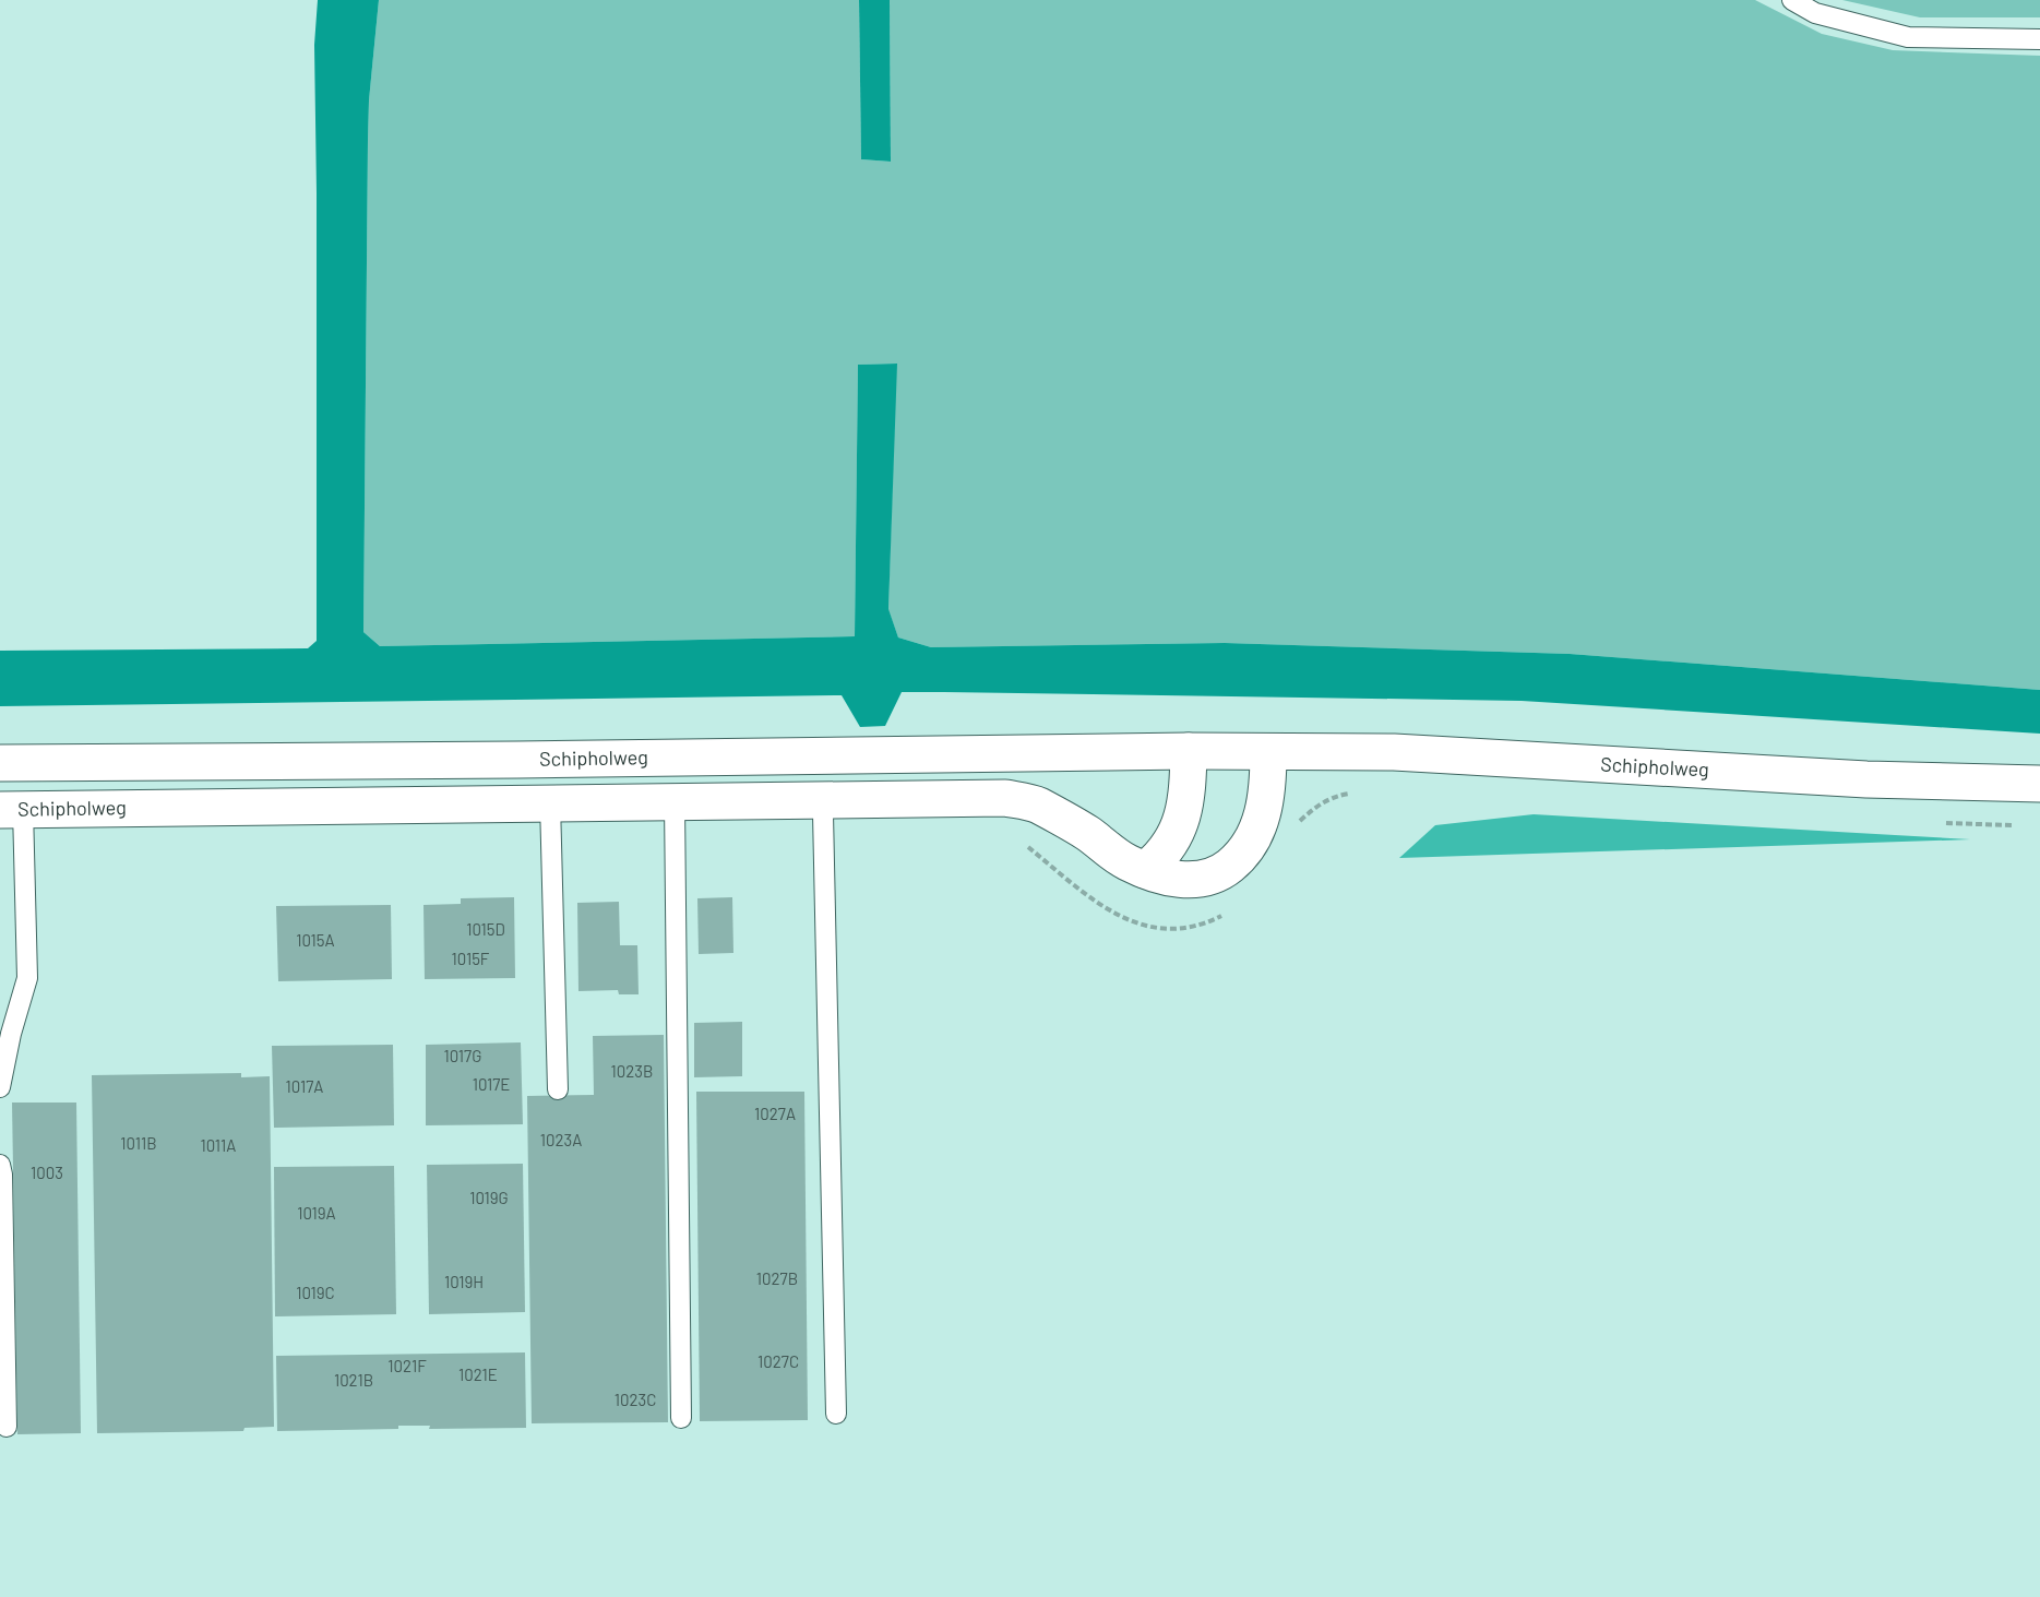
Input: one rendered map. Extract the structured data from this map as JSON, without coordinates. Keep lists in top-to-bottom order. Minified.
{"streets":{"main road":["Schipholweg"]},"house_numbers":["1015D","1015A","1015F","1017G","1023B","1017E","1017A","1027A","1023A","1011B","1011A","1003","1019G","1019A","1027B","1019H","1019C","1027C","1021F","1021E","1021B","1023C"]}
